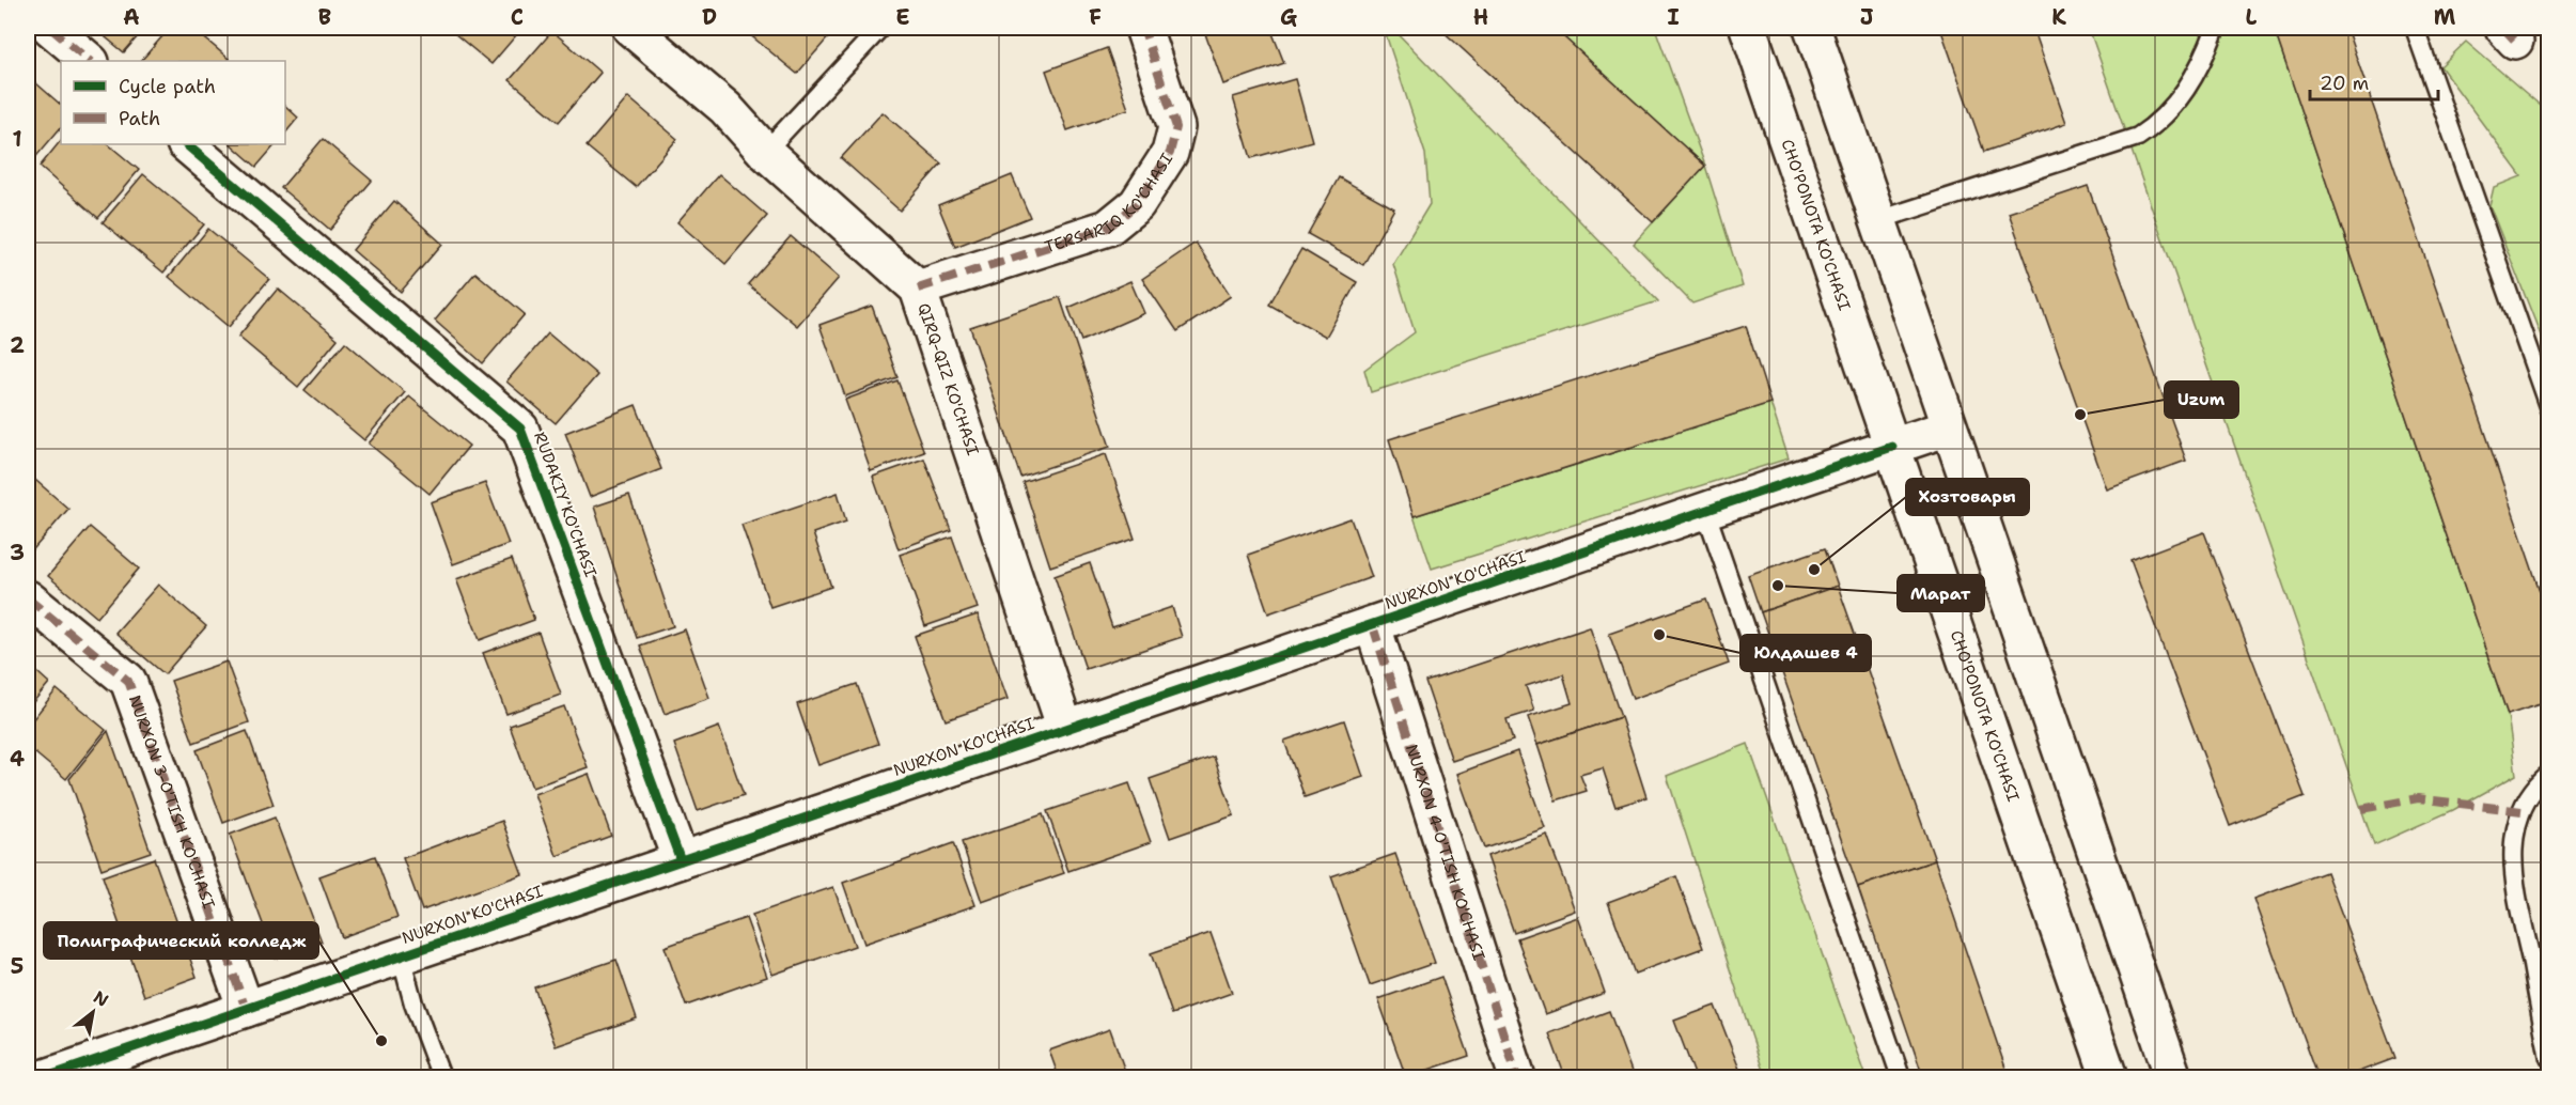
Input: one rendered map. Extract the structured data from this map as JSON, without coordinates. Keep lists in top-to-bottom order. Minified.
{"streets":{"street":["TERSARIQ KO'CHASI","CHO'PONOTA KO'CHASI","QIRQ-QIZ KO'CHASI","RUDAKIY KO'CHASI","NURXON KO'CHASI","NURXON 3-O'TISH KO'CHASI","NURXON 4-O'TISH KO'CHASI"]},"crossings":[["TERSARIQ KO'CHASI","QIRQ-QIZ KO'CHASI"],["CHO'PONOTA KO'CHASI","NURXON KO'CHASI"],["QIRQ-QIZ KO'CHASI","NURXON KO'CHASI"],["RUDAKIY KO'CHASI","NURXON KO'CHASI"],["NURXON KO'CHASI","NURXON 3-O'TISH KO'CHASI"],["NURXON KO'CHASI","NURXON 4-O'TISH KO'CHASI"]],"places":["Uzum","Хозтовары","Марат","Юлдашев 4","Полиграфический колледж"],"legend":["Cycle path","Path"],"scale_bar":"20 m","north":"top right","grid":{"columns":["A","B","C","D","E","F","G","H","I","J","K","L","M"],"rows":["1","2","3","4","5"]}}
